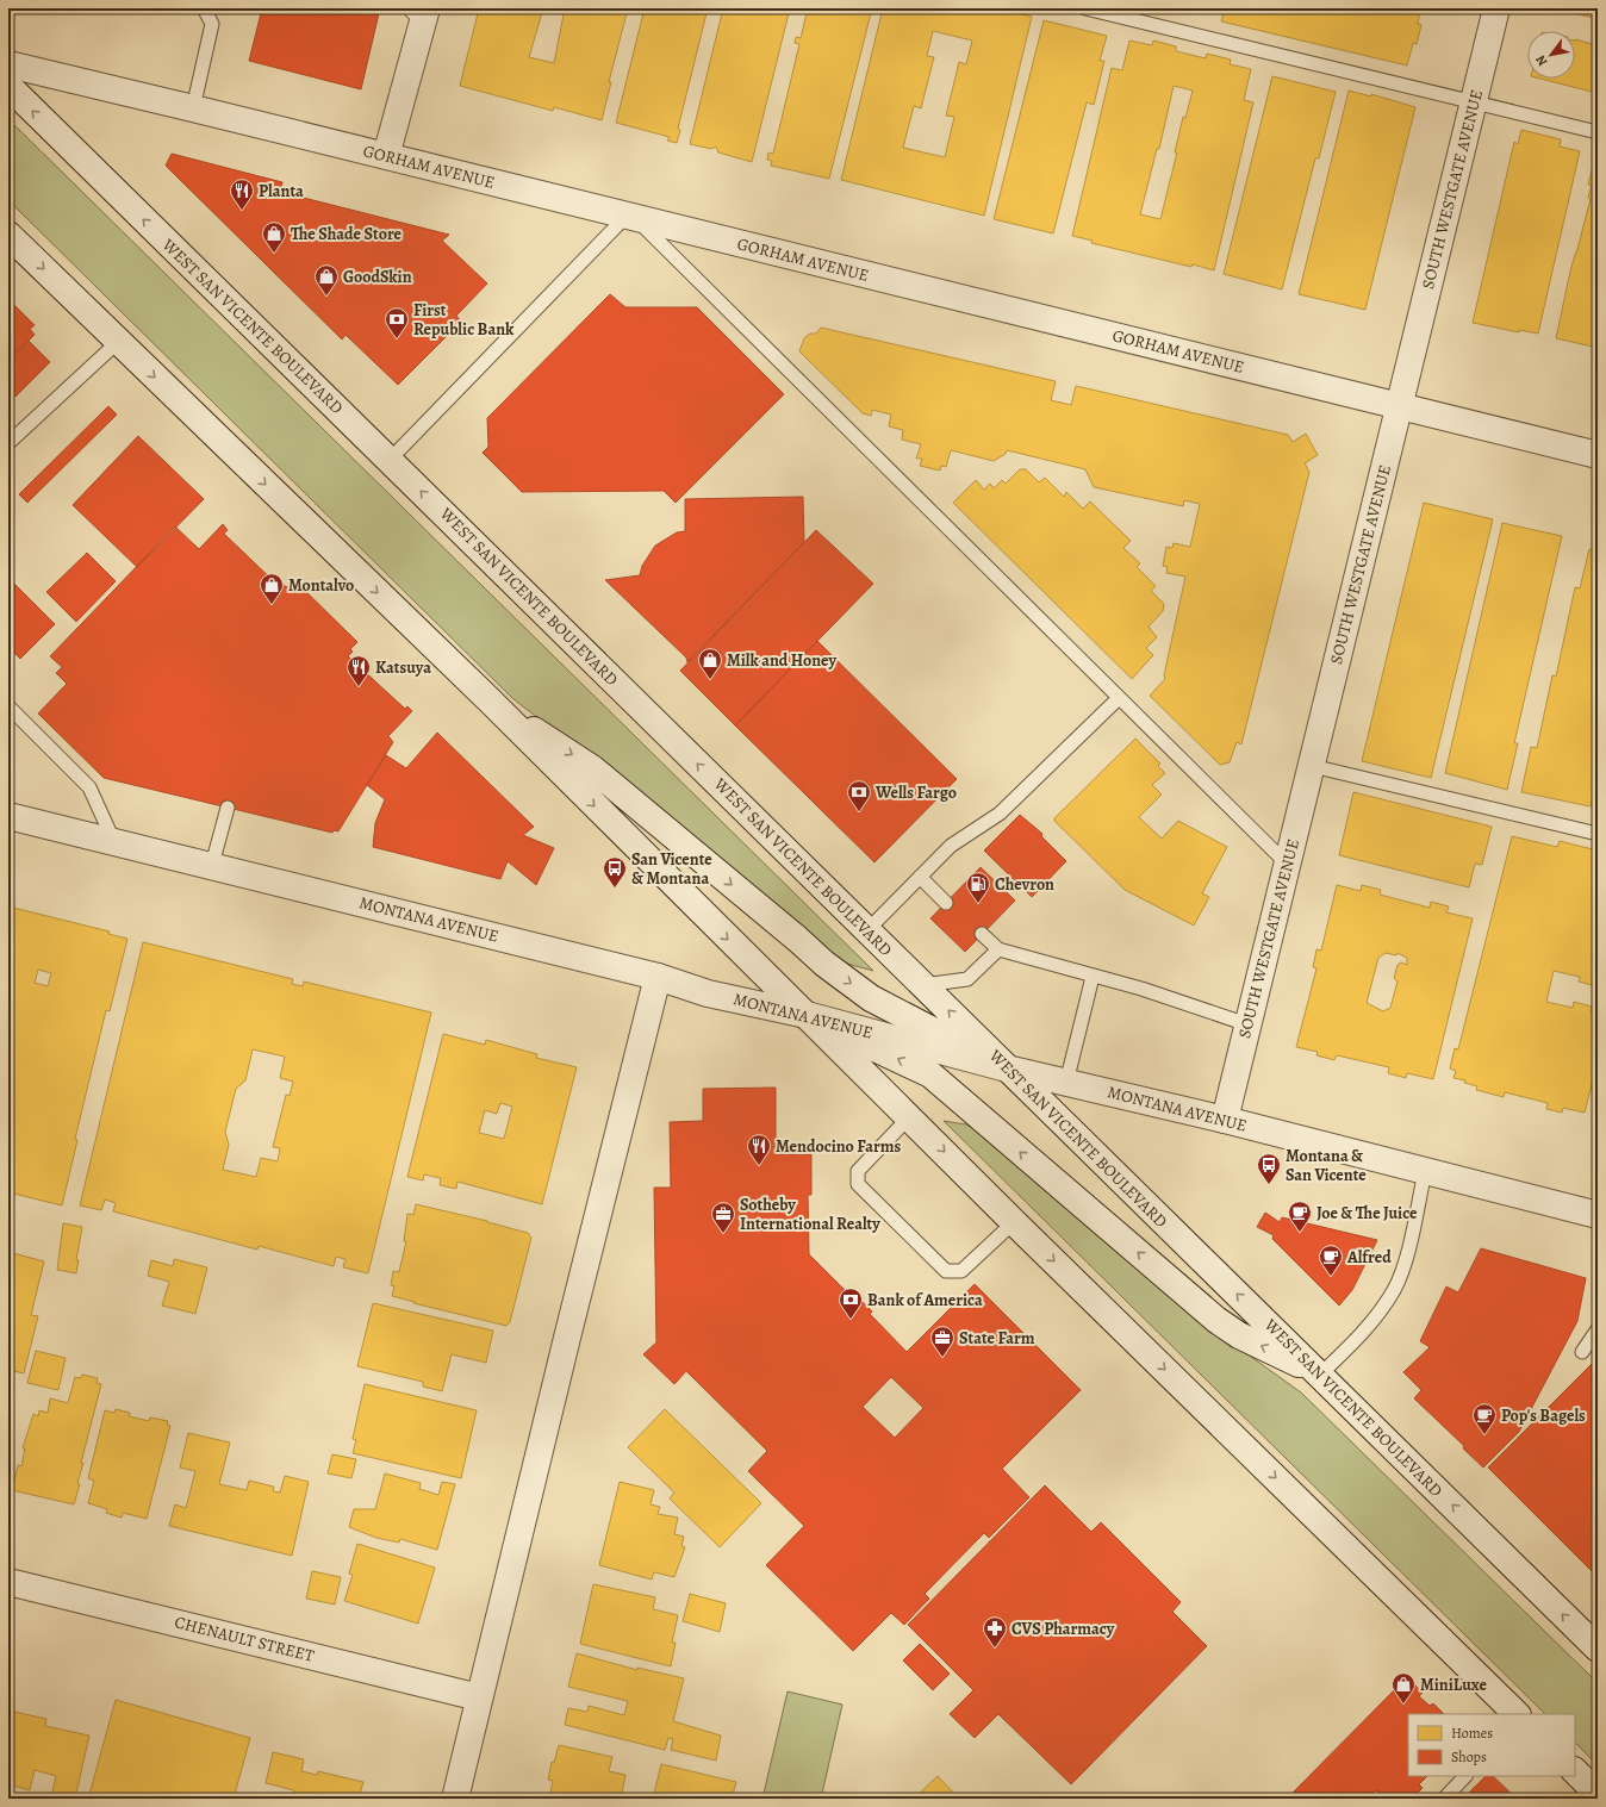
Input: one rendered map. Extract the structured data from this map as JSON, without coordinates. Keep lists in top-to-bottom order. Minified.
{"streets":{"street":["GORHAM AVENUE","SOUTH WESTGATE AVENUE","WEST SAN VICENTE BOULEVARD","MONTANA AVENUE","CHENAULT STREET"]},"crossings":[["GORHAM AVENUE","SOUTH WESTGATE AVENUE"],["SOUTH WESTGATE AVENUE","MONTANA AVENUE"],["WEST SAN VICENTE BOULEVARD","MONTANA AVENUE"]],"places":{"restaurant":["Planta","Katsuya","Mendocino Farms"],"shop":["The Shade Store","GoodSkin","Montalvo","Milk and Honey","MiniLuxe"],"bank":["First Republic Bank","Wells Fargo","Bank of America"],"bus stop":["San Vicente & Montana","Montana & San Vicente"],"fuel station":["Chevron"],"cafe":["Joe & The Juice","Alfred","Pop's Bagels"],"office":["Sotheby International Realty","State Farm"],"pharmacy":["CVS Pharmacy"]},"legend":["Homes","Shops"],"north":"bottom left"}
